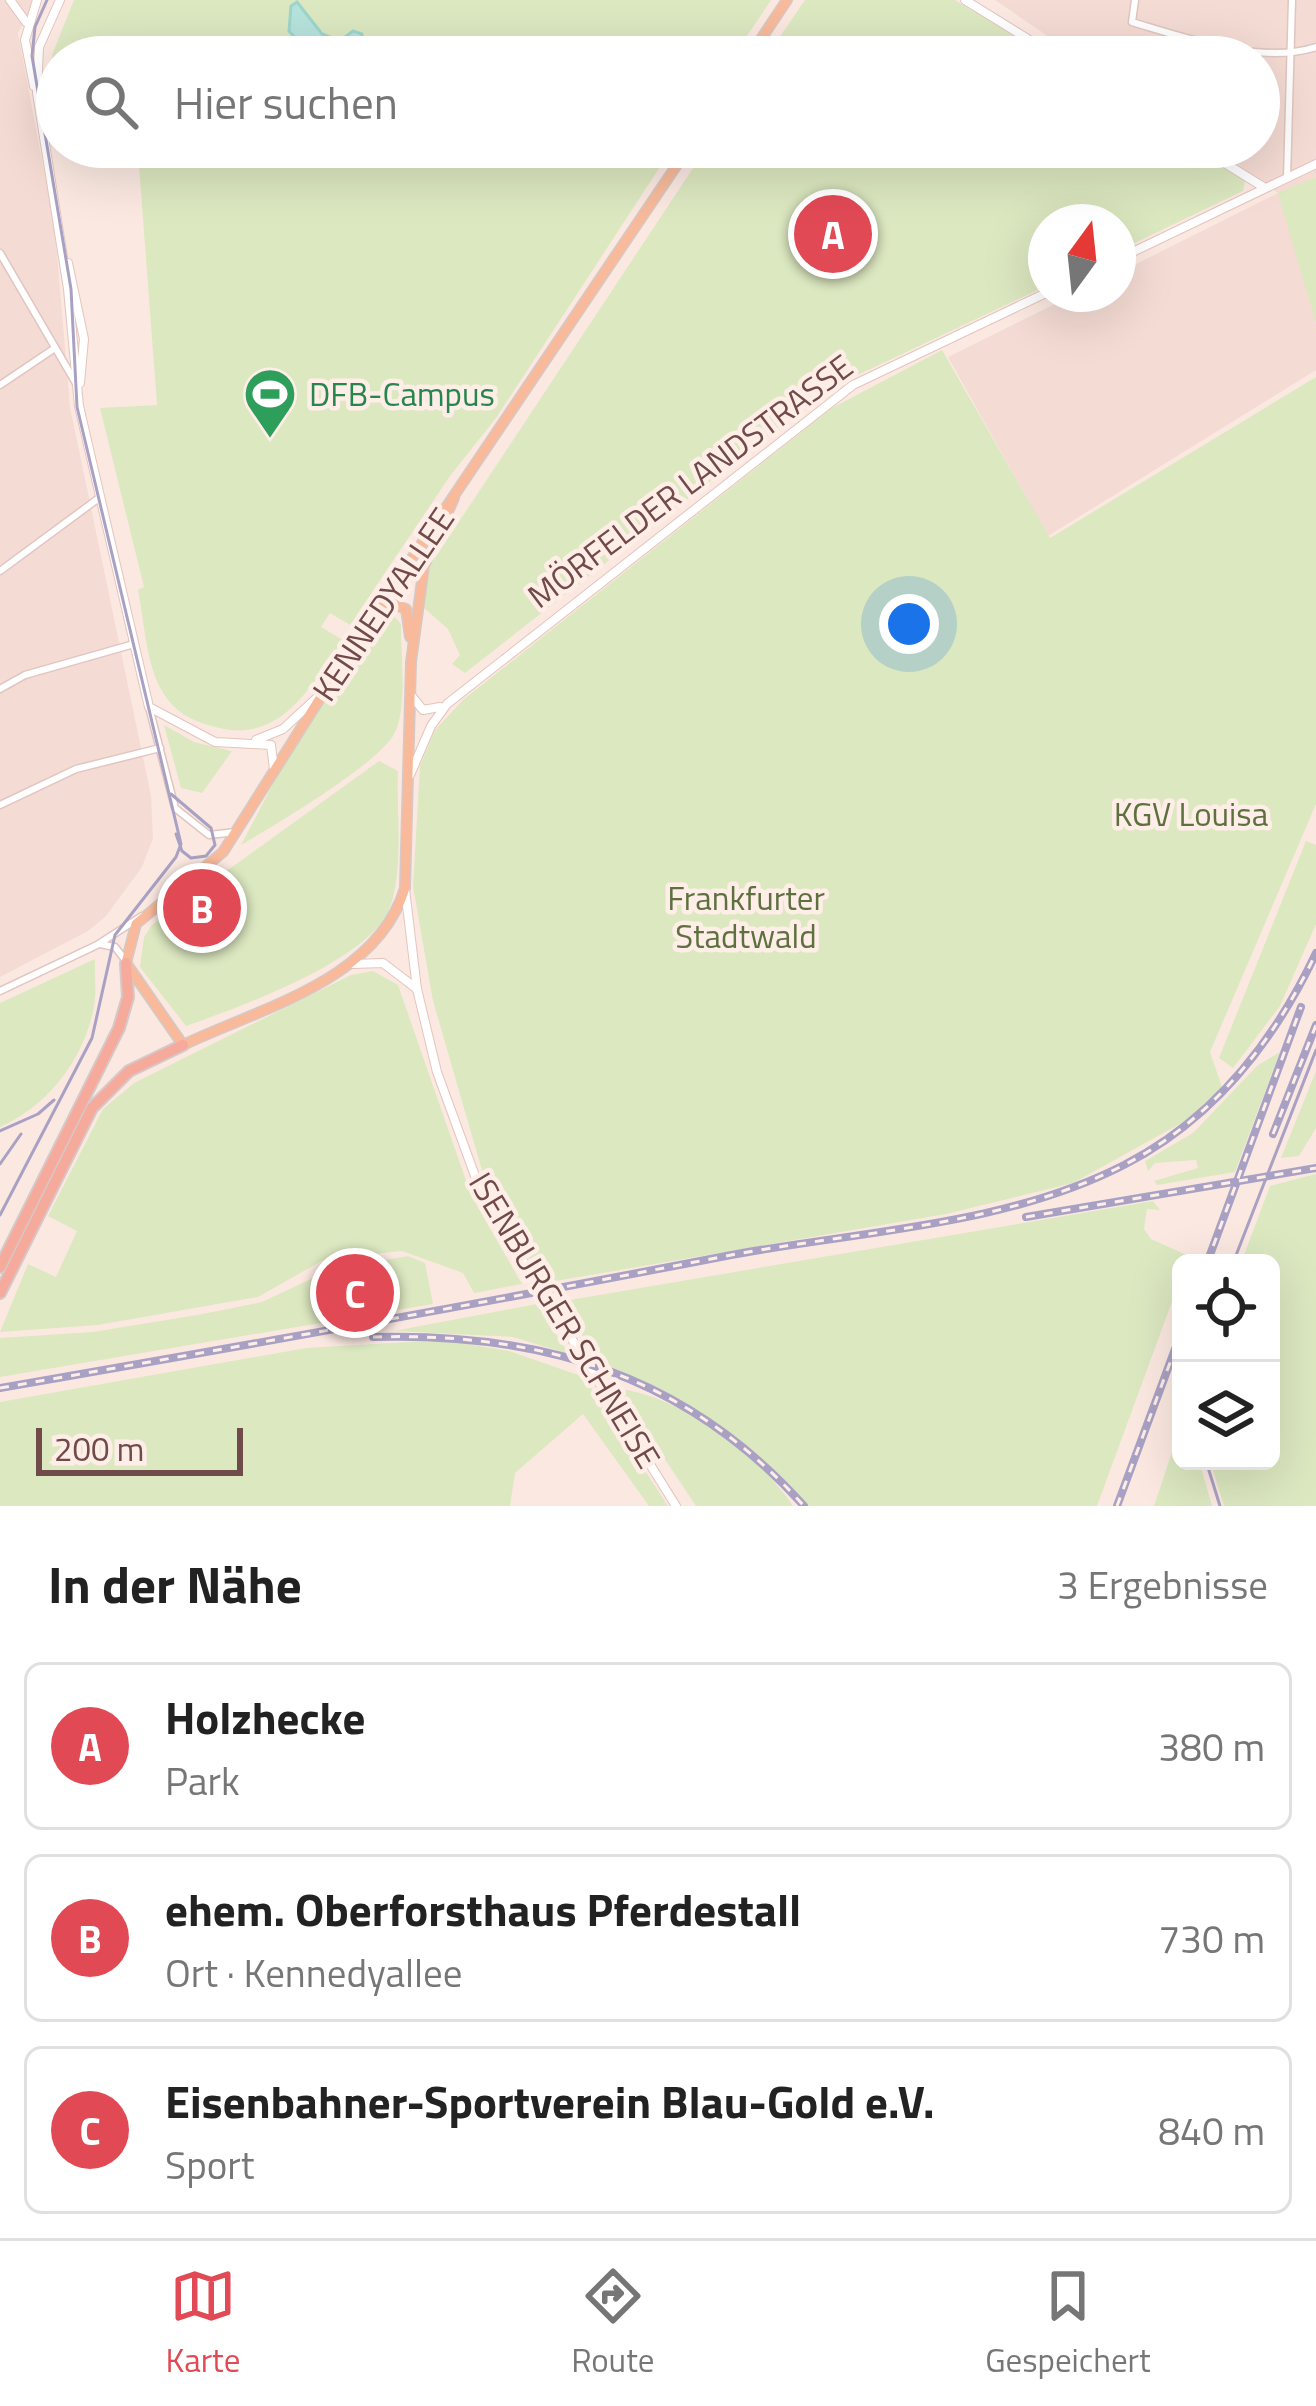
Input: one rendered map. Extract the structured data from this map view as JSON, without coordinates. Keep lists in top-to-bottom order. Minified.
{"streets":{"main road":["MÖRFELDER LANDSTRASSE","KENNEDYALLEE","ISENBURGER SCHNEISE"]},"crossings":[["MÖRFELDER LANDSTRASSE","ISENBURGER SCHNEISE"],["KENNEDYALLEE","ISENBURGER SCHNEISE"]],"parks":["KGV Louisa","Frankfurter Stadtwald"],"places":{"sports":["DFB-Campus"]},"scale_bar":"200 m","north":"top","page":{"search":"Hier suchen","pins":["A","B","C"],"scale":"200 m","heading":["In der Nähe","3 Ergebnisse"],"list":[{"mark":"A","name":"Holzhecke","note":"Park","value":"380 m"},{"mark":"B","name":"ehem. Oberforsthaus Pferdestall","note":"Ort · Kennedyallee","value":"730 m"},{"mark":"C","name":"Eisenbahner-Sportverein Blau-Gold e.V.","note":"Sport","value":"840 m"}],"nav":["Karte","Route","Gespeichert"]}}
